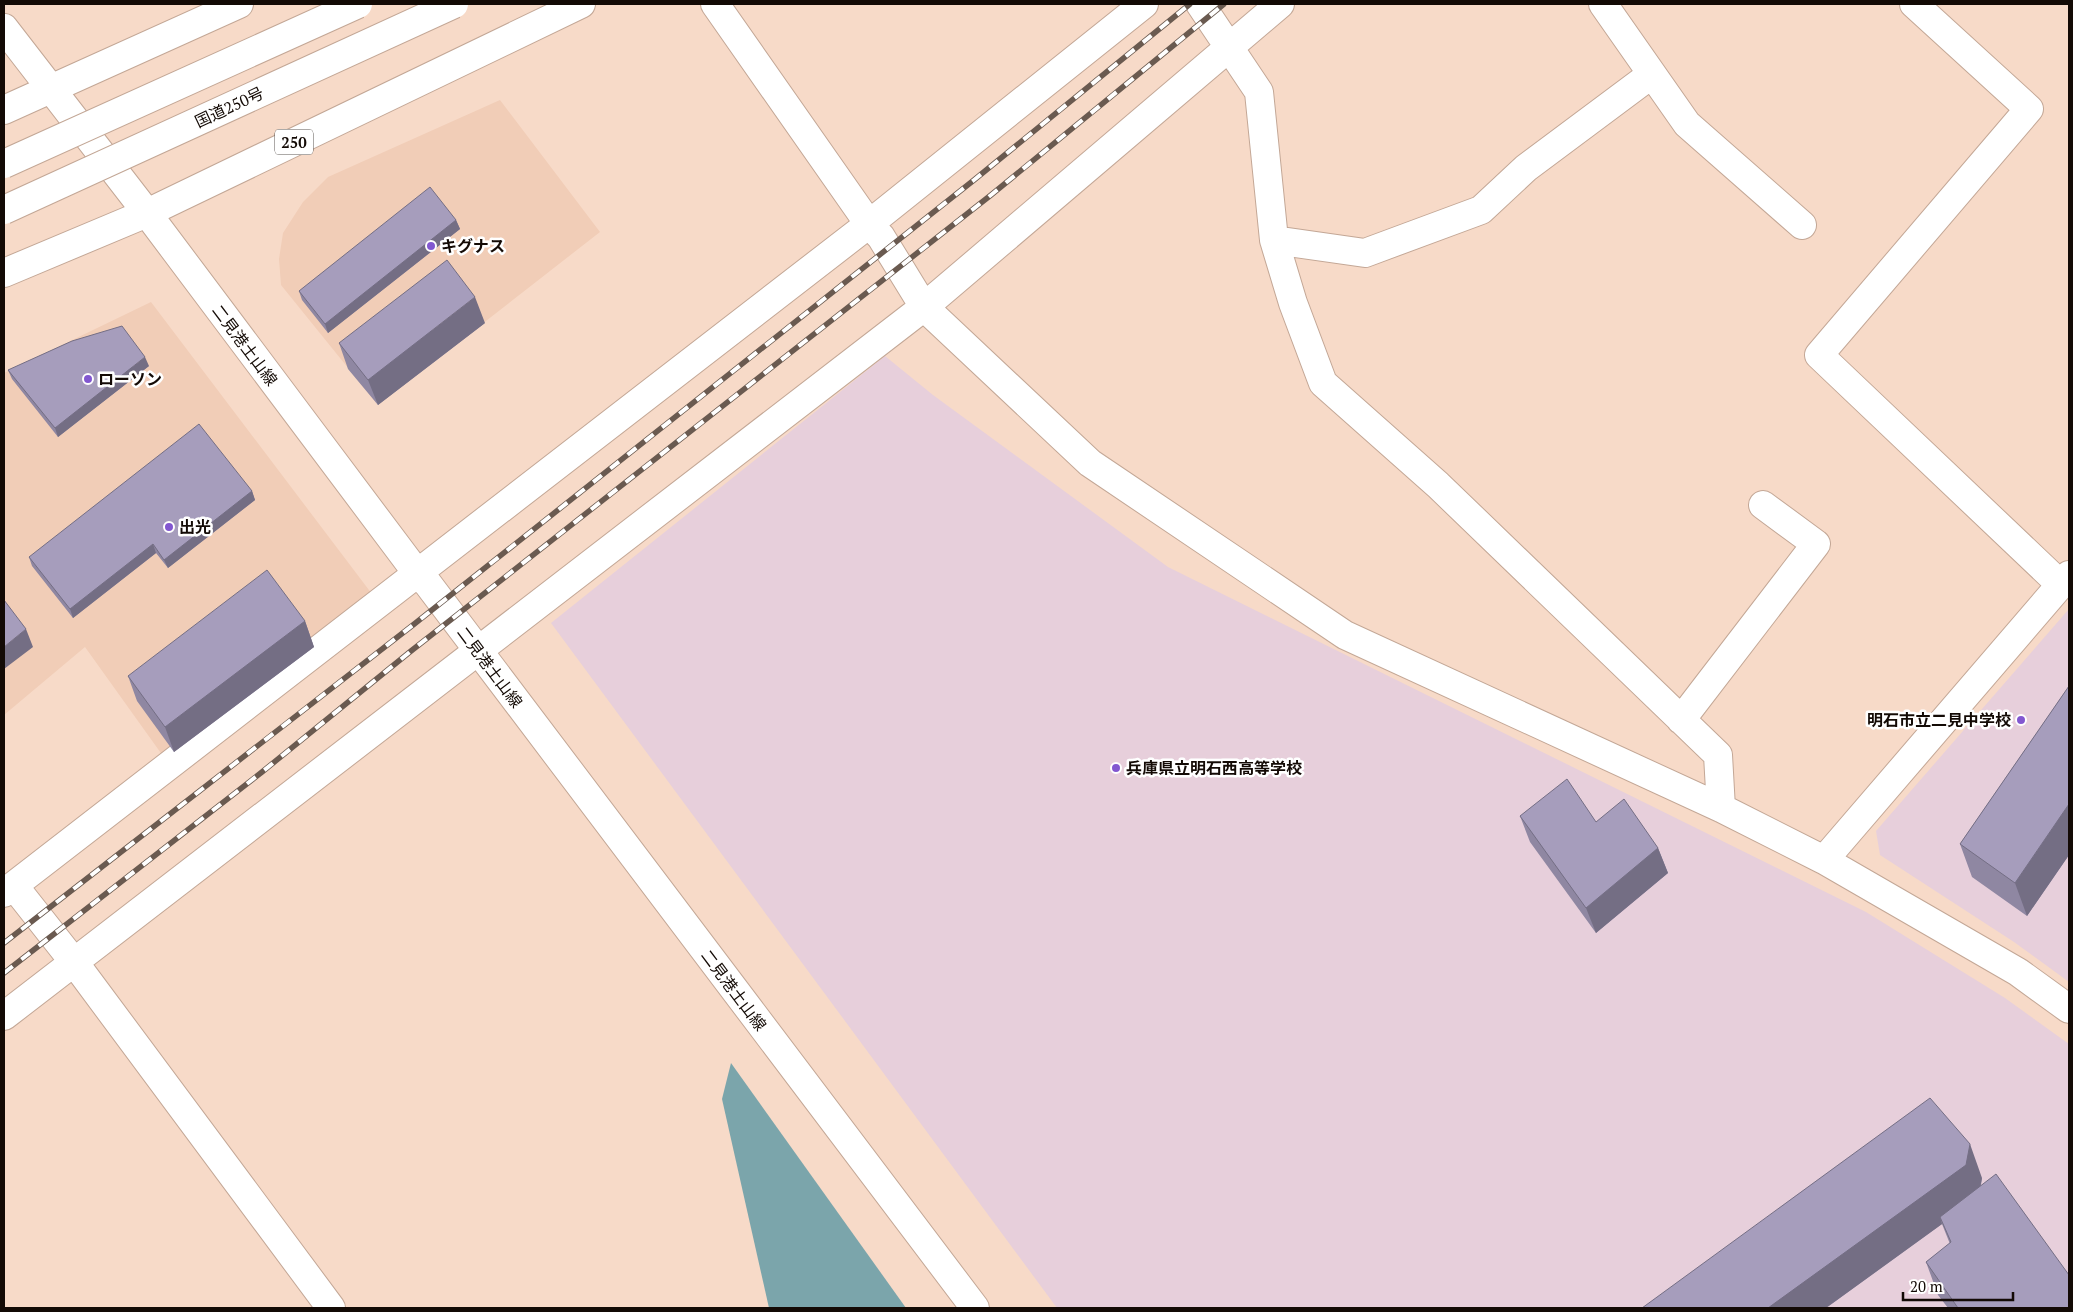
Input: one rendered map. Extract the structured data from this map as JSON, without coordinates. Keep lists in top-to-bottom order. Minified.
{"streets":{"main road":["国道250号","250","二見港土山線"]},"crossings":[["250","二見港土山線"]],"places":["キグナス","ローソン","出光","明石市立二見中学校","兵庫県立明石西高等学校"],"scale_bar":"20 m"}
